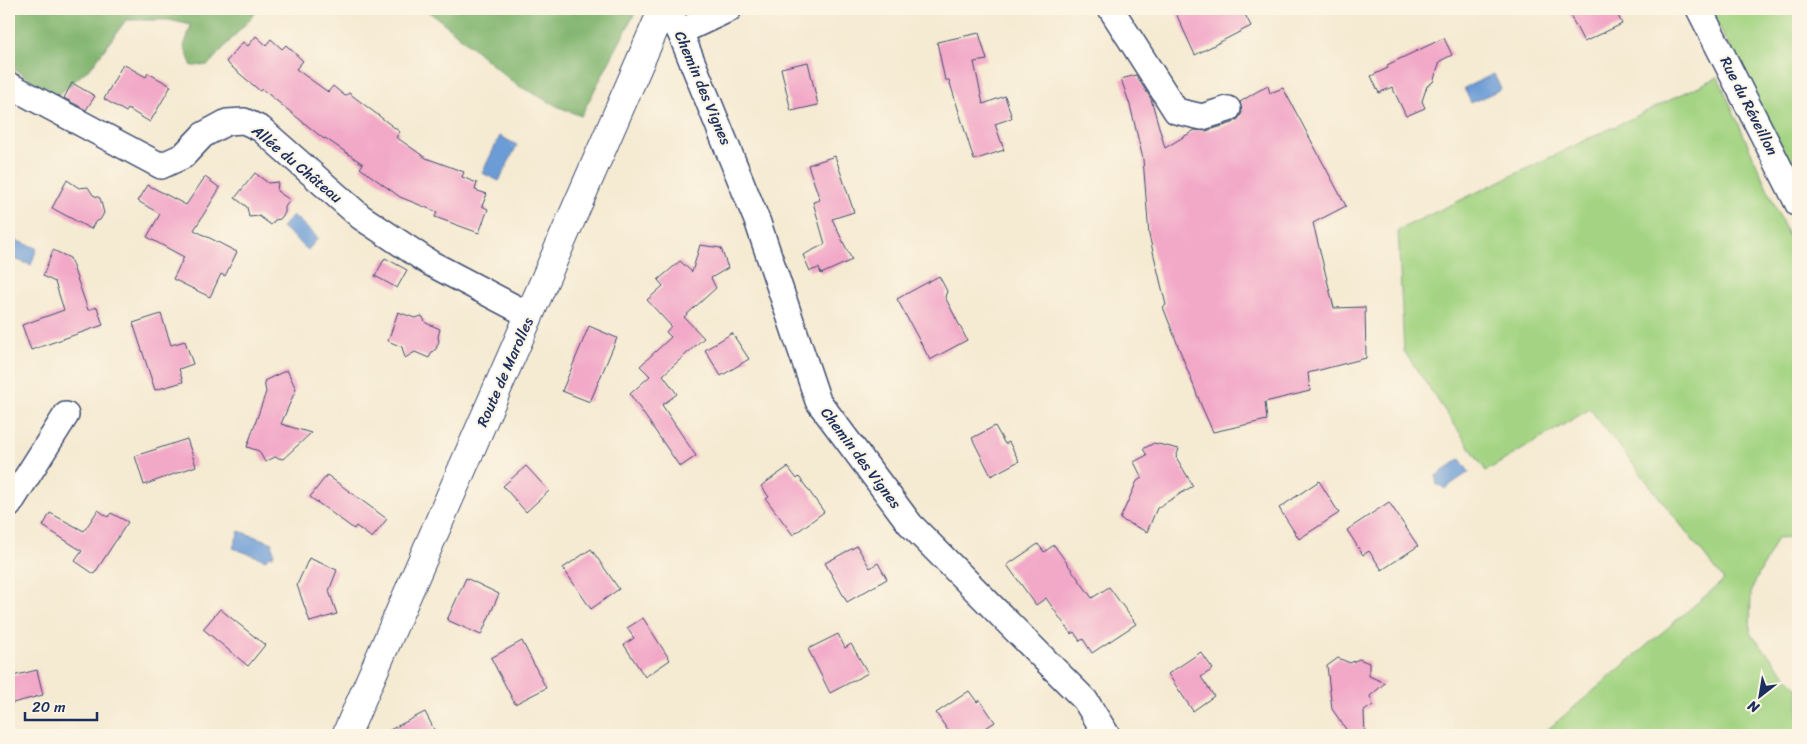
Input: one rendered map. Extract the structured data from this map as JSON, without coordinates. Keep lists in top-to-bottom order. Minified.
{"streets":{"street":["Chemin des Vignes","Rue du Réveillon","Allée du Château","Route de Marolles"]},"crossings":[["Allée du Château","Route de Marolles"]],"scale_bar":"20 m","north":"bottom left"}
